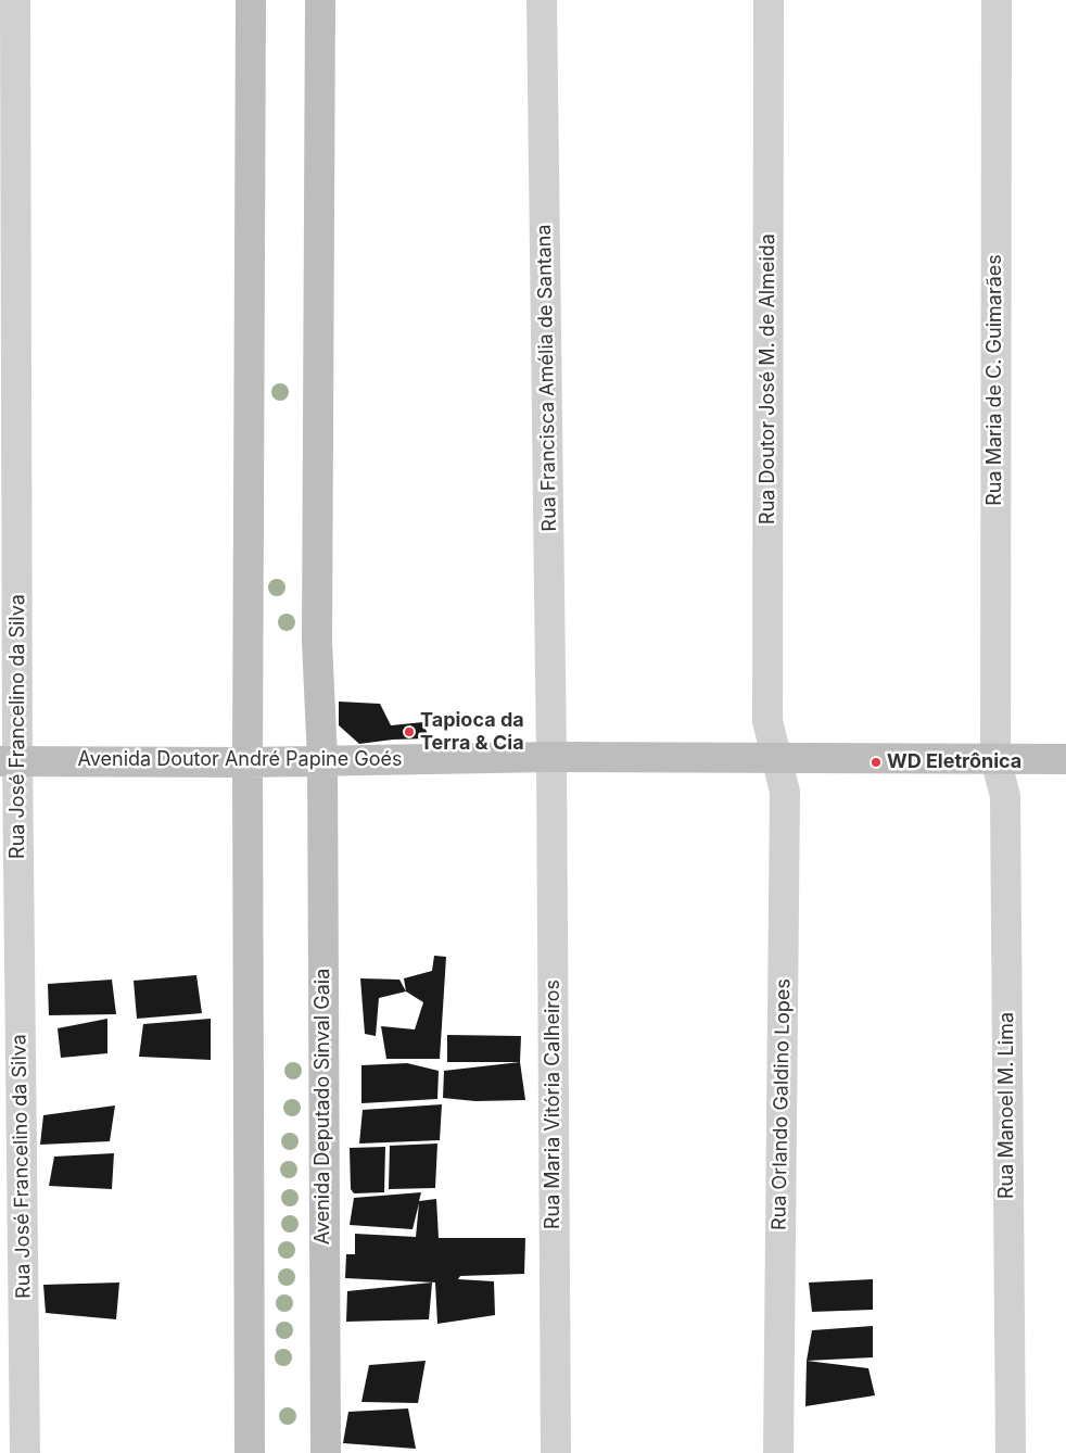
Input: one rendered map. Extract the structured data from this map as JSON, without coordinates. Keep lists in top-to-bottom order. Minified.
{"streets":{"street":["Rua Francisca Amélia de Santana","Rua Doutor José M. de Almeida","Rua Maria de C. Guimarães","Rua José Francelino da Silva","Avenida Doutor André Papine Goés","Rua Maria Vitória Calheiros","Rua Orlando Galdino Lopes","Rua Manoel M. Lima","Avenida Deputado Sinval Gaia"]},"crossings":[["Rua Francisca Amélia de Santana","Avenida Doutor André Papine Goés"],["Rua Francisca Amélia de Santana","Rua Maria Vitória Calheiros"],["Rua Doutor José M. de Almeida","Avenida Doutor André Papine Goés"],["Rua Doutor José M. de Almeida","Rua Orlando Galdino Lopes"],["Rua Maria de C. Guimarães","Avenida Doutor André Papine Goés"],["Rua Maria de C. Guimarães","Rua Manoel M. Lima"],["Rua José Francelino da Silva","Avenida Doutor André Papine Goés"],["Avenida Doutor André Papine Goés","Rua Maria Vitória Calheiros"],["Avenida Doutor André Papine Goés","Rua Orlando Galdino Lopes"],["Avenida Doutor André Papine Goés","Rua Manoel M. Lima"],["Avenida Doutor André Papine Goés","Avenida Deputado Sinval Gaia"]],"places":["Tapioca da Terra & Cia","WD Eletrônica"]}
